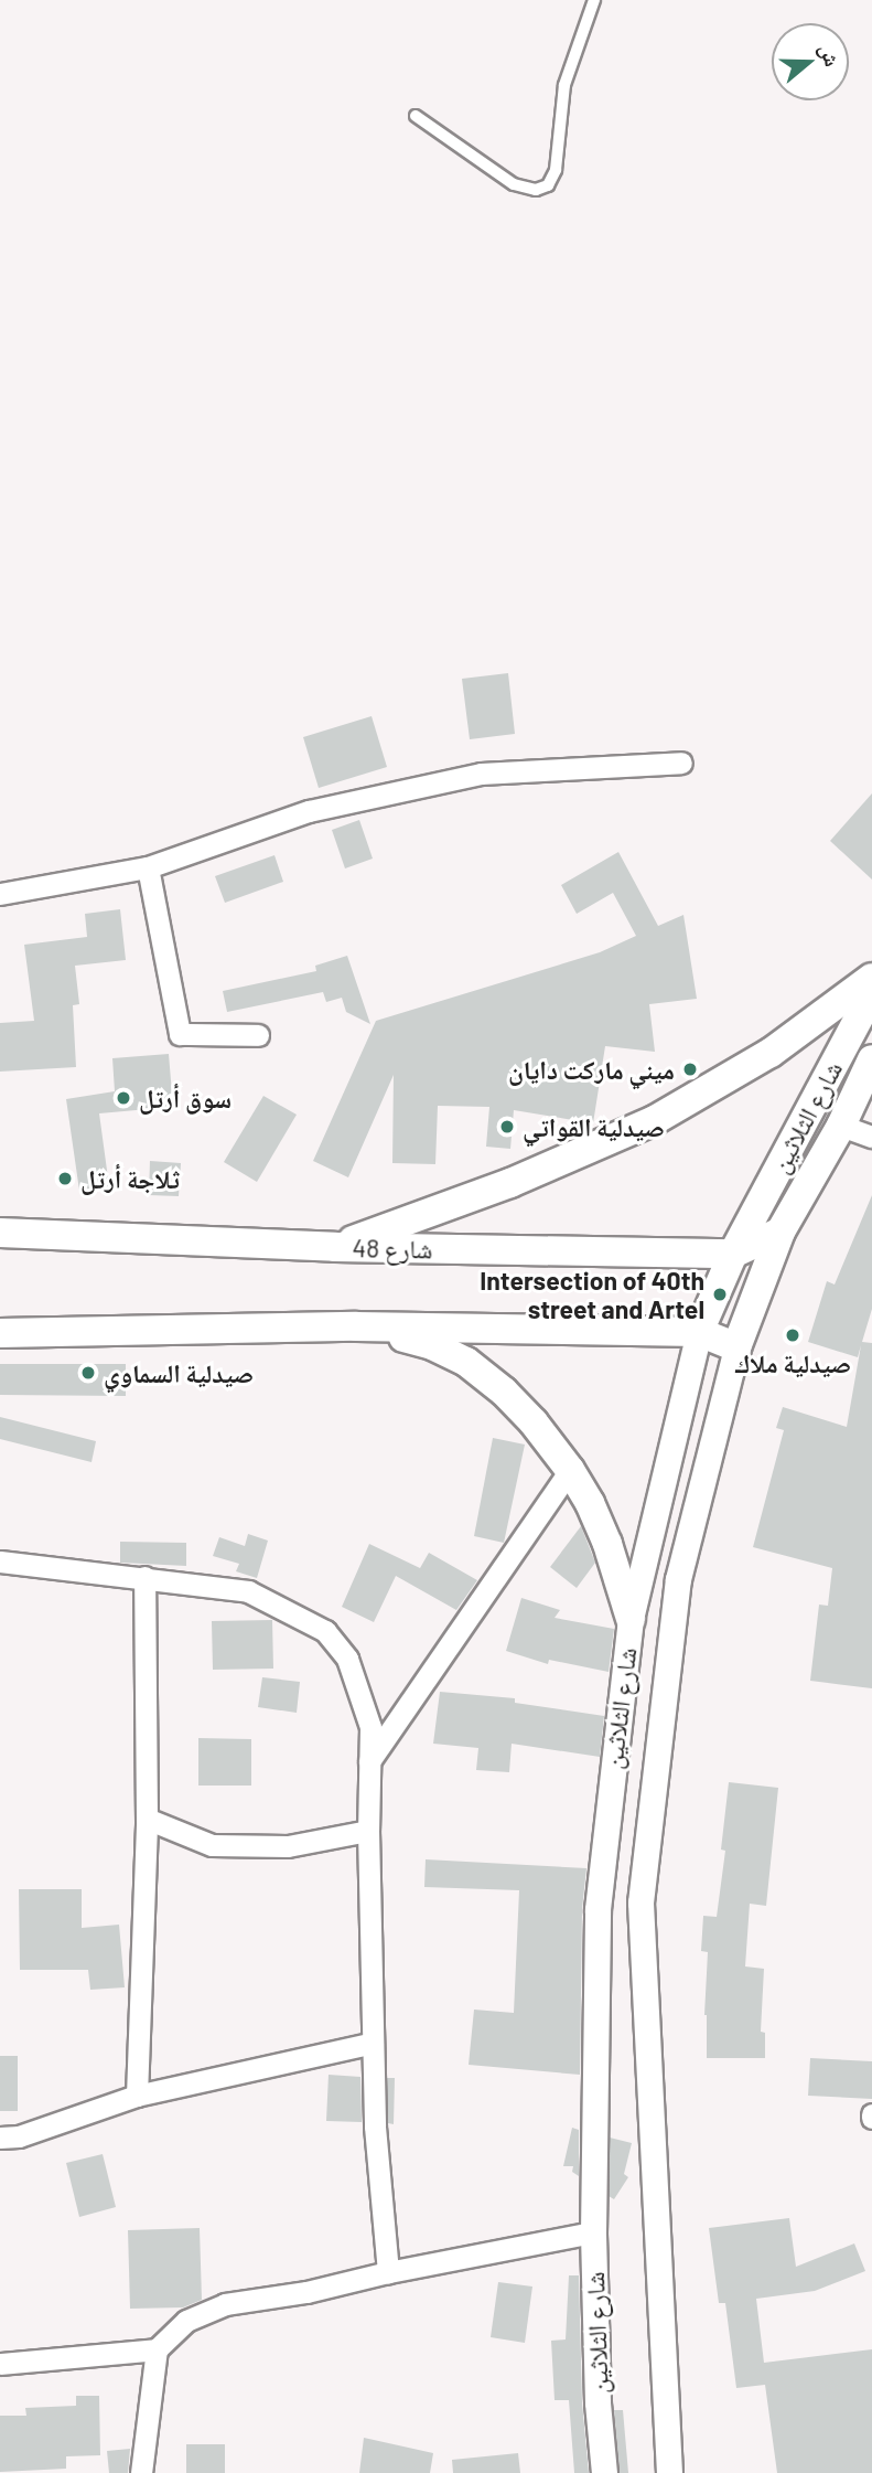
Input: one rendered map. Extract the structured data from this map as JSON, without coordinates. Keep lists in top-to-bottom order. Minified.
{"streets":{"main road":["شارع الثلاثين","شارع 48"]},"crossings":[["شارع الثلاثين","شارع 48"]],"places":["ميني ماركت دايان","سوق أرتل","صيدلية القواتي","ثلاجة أرتل","Intersection of 40th street and Artel","صيدلية ملاك","صيدلية السماوي"],"north":"right"}
